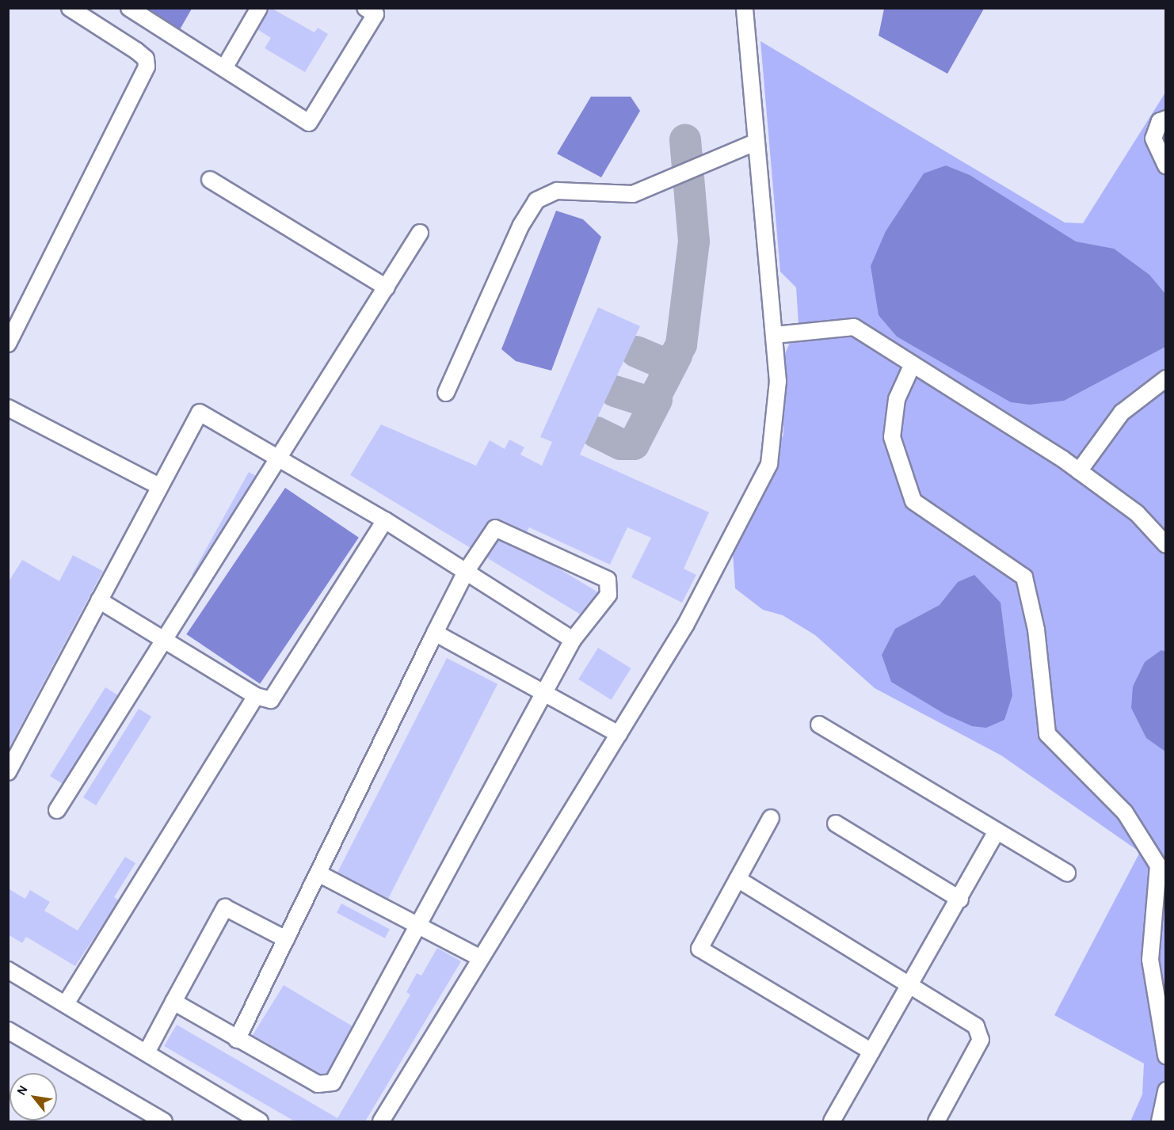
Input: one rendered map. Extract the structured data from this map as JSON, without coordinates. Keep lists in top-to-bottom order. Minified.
{"north":"top left"}
